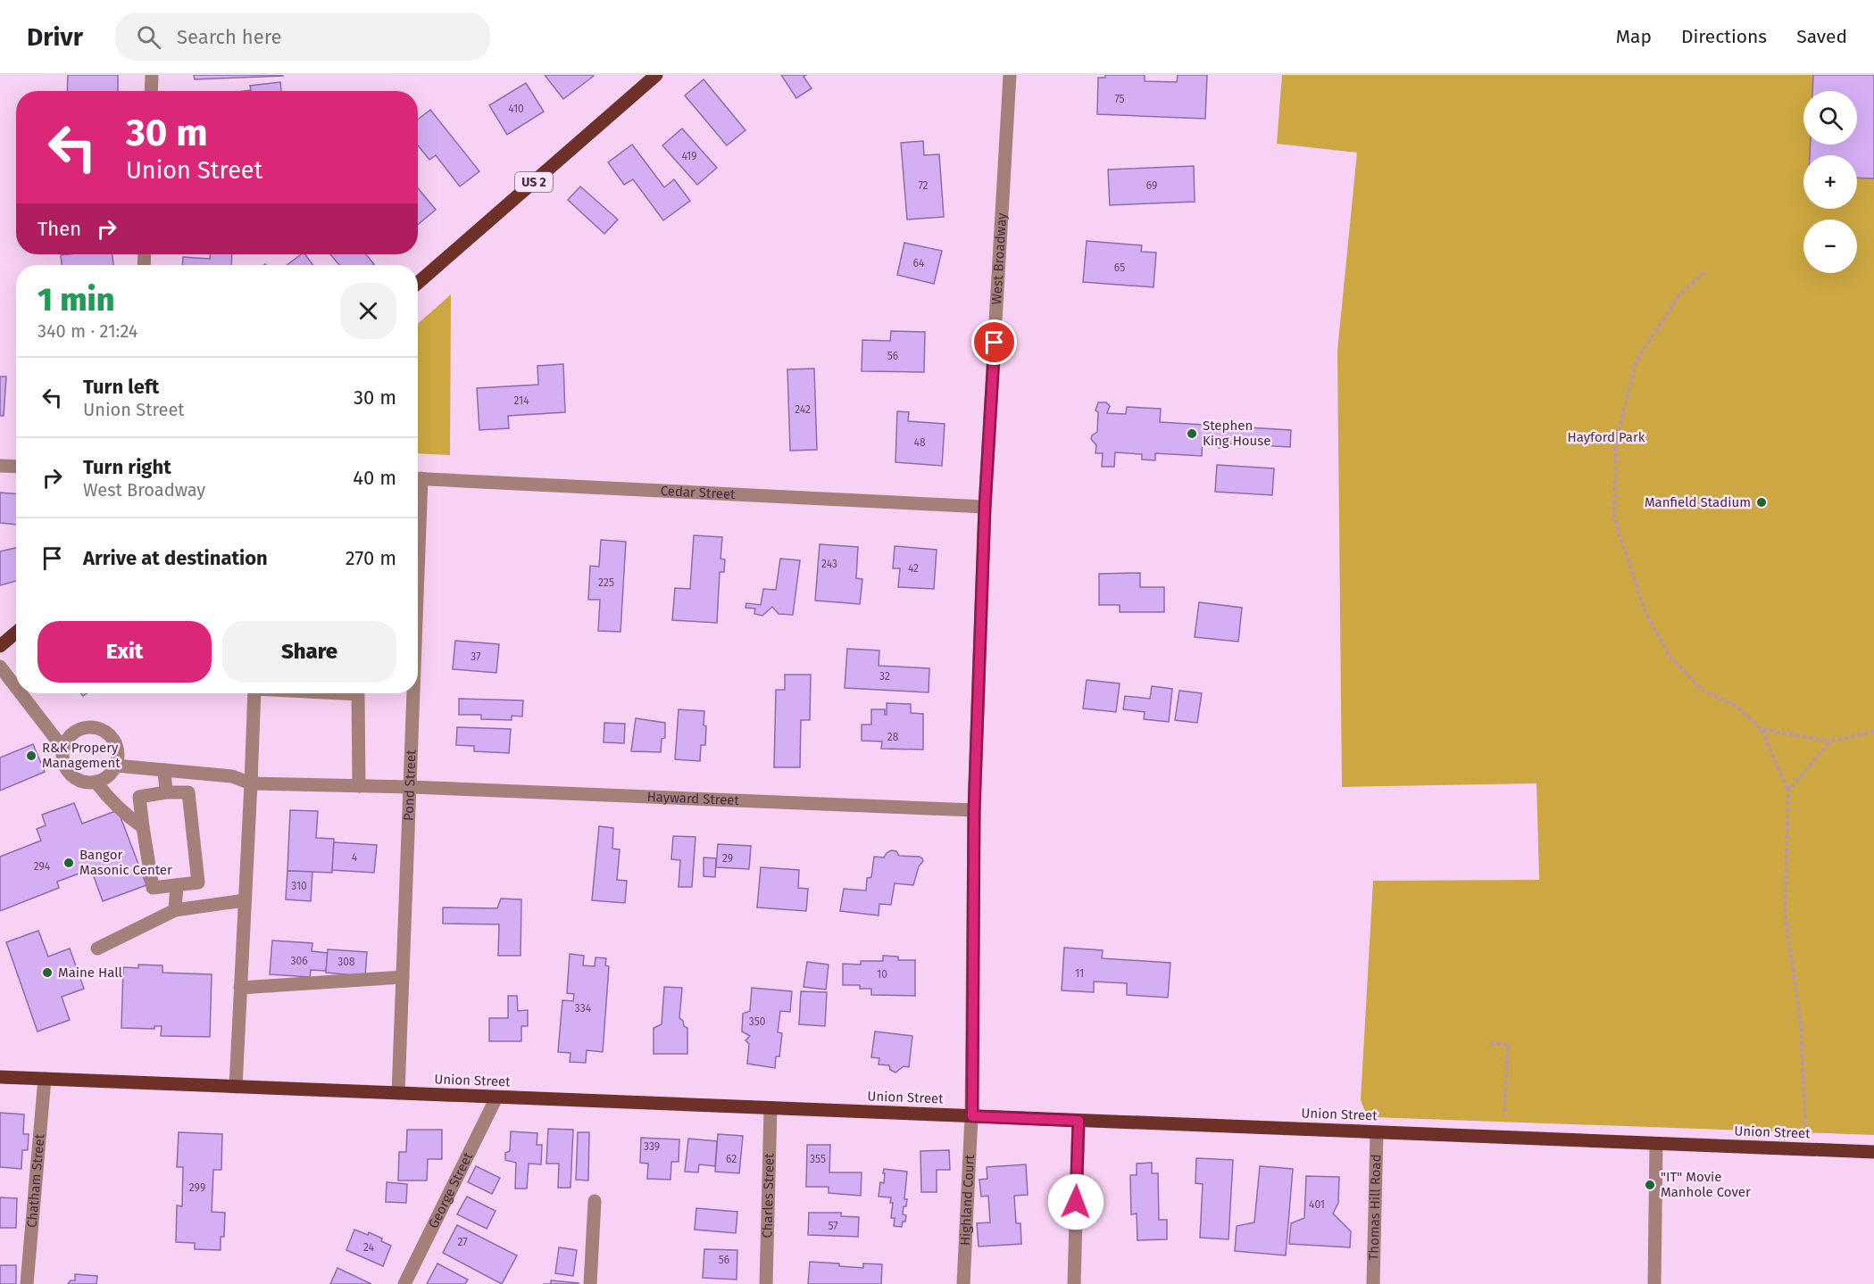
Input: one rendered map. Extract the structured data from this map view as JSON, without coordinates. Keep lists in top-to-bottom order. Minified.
{"streets":{"main road":["US 2","Union Street"],"street":["West Broadway","Cedar Street","Pond Street","Hayward Street","Chatham Street","George Street","Charles Street","Highland Court","Thomas Hill Road"]},"crossings":[["West Broadway","Cedar Street"],["West Broadway","Hayward Street"],["West Broadway","Union Street"],["West Broadway","Highland Court"],["Pond Street","Hayward Street"],["Pond Street","Union Street"],["Union Street","Chatham Street"],["Union Street","George Street"],["Union Street","Charles Street"],["Union Street","Highland Court"],["Union Street","Thomas Hill Road"]],"parks":["Hayford Park"],"places":["Stephen King House","Manfield Stadium","R&K Propery Management","Bangor Masonic Center","Maine Hall","\"IT\" Movie Manhole Cover"],"house_numbers":["75","410","419","72","69","64","65","56","214","242","48","243","42","225","37","32","28","4","29","294","310","306","308","11","10","334","350","339","62","355","299","401","57","27","24","56"],"page":{"header":"Drivr","search":"Search here","nav":["Map","Directions","Saved"],"map_buttons":["+","−"],"turn":["30 m","Union Street"],"then":"Then","heading":["1 min","340 m · 21:24"],"list":[{"name":"Turn left","note":"Union Street","value":"30 m"},{"name":"Turn right","note":"West Broadway","value":"40 m"},{"name":"Arrive at destination","value":"270 m"}],"buttons":["Exit","Share"]}}
